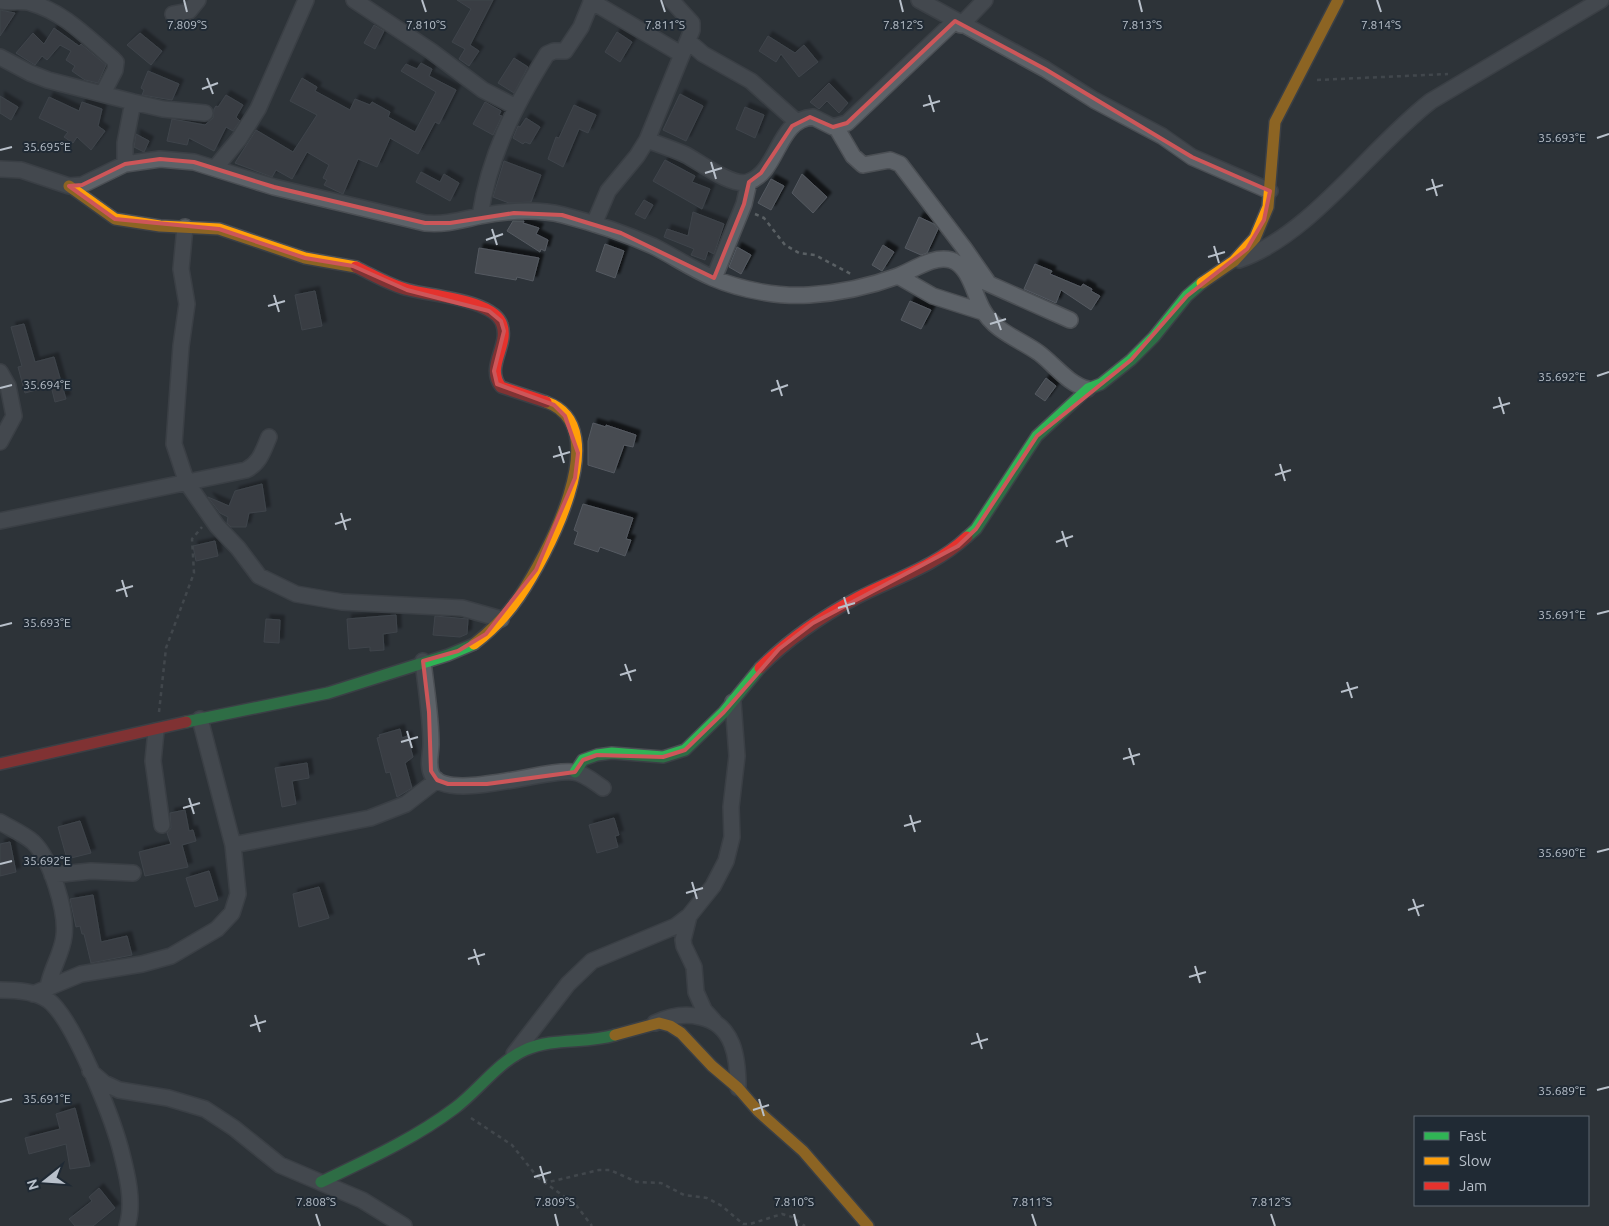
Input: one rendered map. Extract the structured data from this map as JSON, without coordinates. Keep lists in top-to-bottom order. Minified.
{"legend":["Fast","Slow","Jam"],"north":"left","coordinates":["7.809°S","7.810°S","7.811°S","7.812°S","7.813°S","7.814°S","35.693°E","35.695°E","35.692°E","35.694°E","35.691°E","35.690°E","35.689°E","7.808°S"]}
